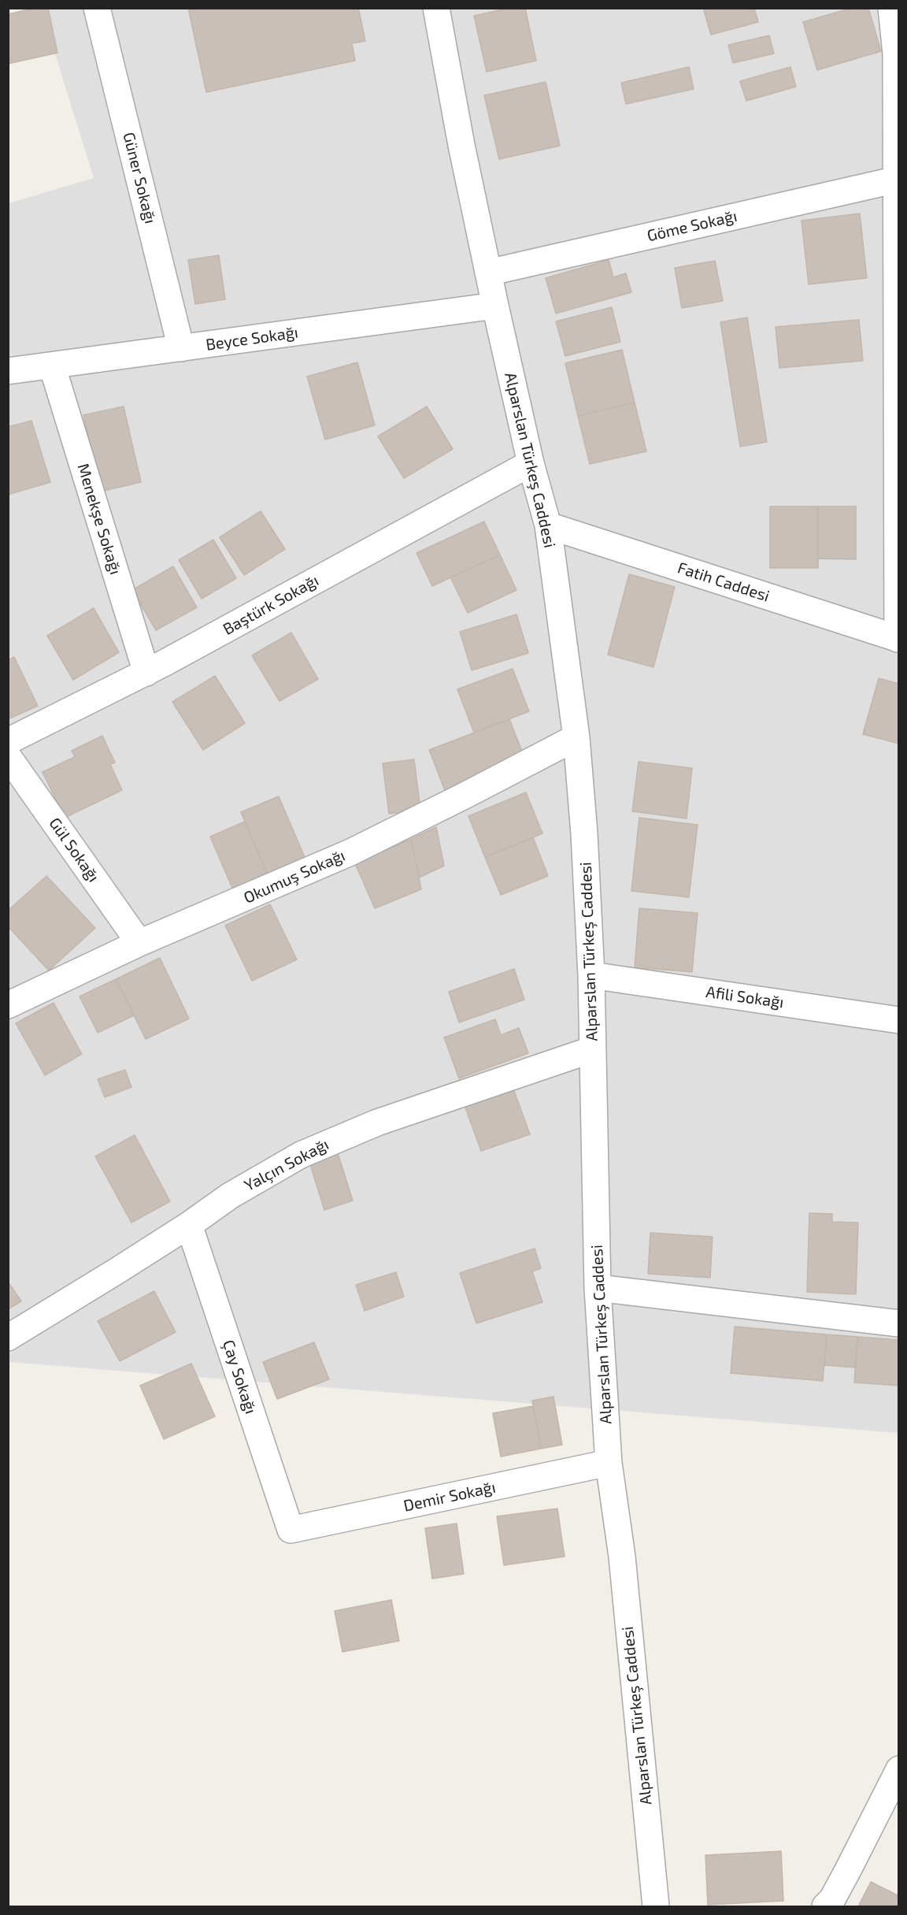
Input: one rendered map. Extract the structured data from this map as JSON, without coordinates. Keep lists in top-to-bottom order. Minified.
{"streets":{"street":["Güner Sokağı","Göme Sokağı","Beyce Sokağı","Alparslan Türkeş Caddesi","Menekşe Sokağı","Fatih Caddesi","Baştürk Sokağı","Gül Sokağı","Okumuş Sokağı","Afili Sokağı","Yalçın Sokağı","Çay Sokağı","Demir Sokağı"]},"crossings":[["Güner Sokağı","Beyce Sokağı"],["Göme Sokağı","Alparslan Türkeş Caddesi"],["Beyce Sokağı","Alparslan Türkeş Caddesi"],["Beyce Sokağı","Menekşe Sokağı"],["Alparslan Türkeş Caddesi","Fatih Caddesi"],["Alparslan Türkeş Caddesi","Baştürk Sokağı"],["Alparslan Türkeş Caddesi","Okumuş Sokağı"],["Alparslan Türkeş Caddesi","Afili Sokağı"],["Alparslan Türkeş Caddesi","Yalçın Sokağı"],["Alparslan Türkeş Caddesi","Demir Sokağı"],["Menekşe Sokağı","Baştürk Sokağı"],["Gül Sokağı","Okumuş Sokağı"],["Yalçın Sokağı","Çay Sokağı"],["Çay Sokağı","Demir Sokağı"]]}
